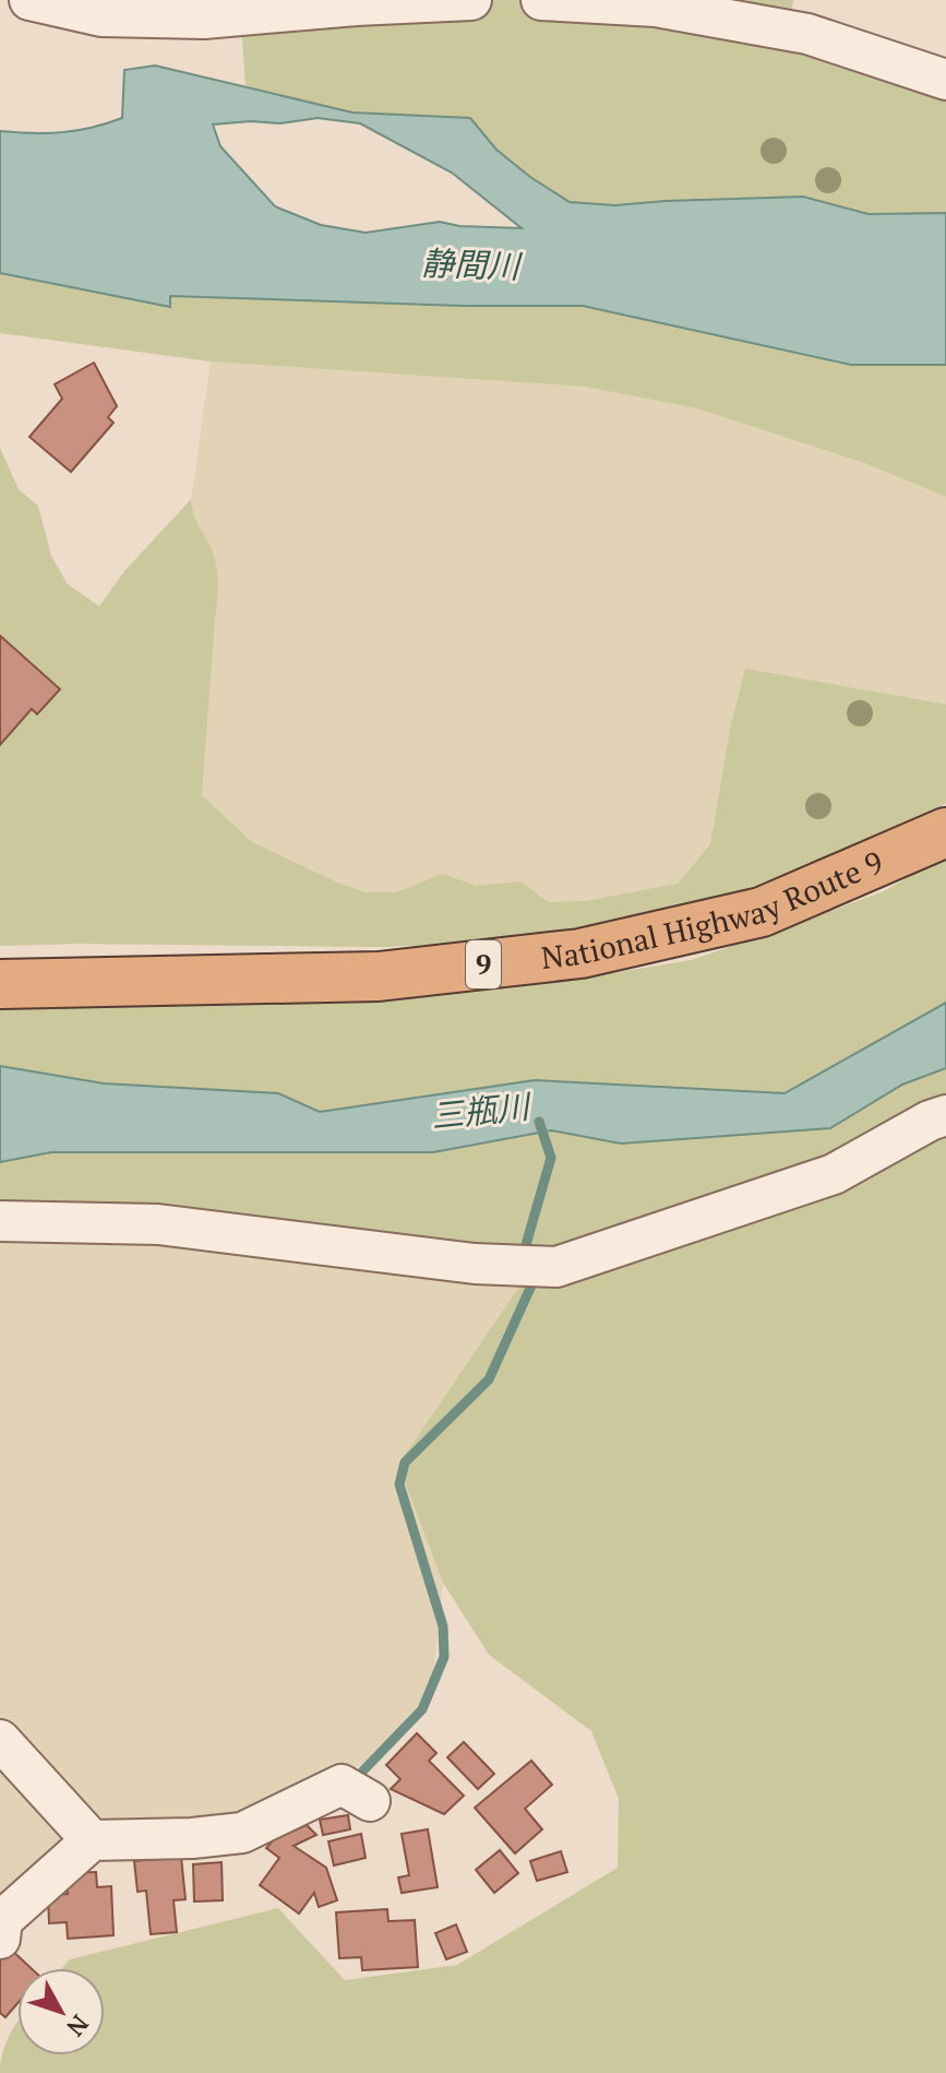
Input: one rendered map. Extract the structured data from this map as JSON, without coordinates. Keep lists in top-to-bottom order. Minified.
{"streets":{"highway":["National Highway Route 9","9"]},"water":["静間川","三瓶川"],"north":"bottom right"}
